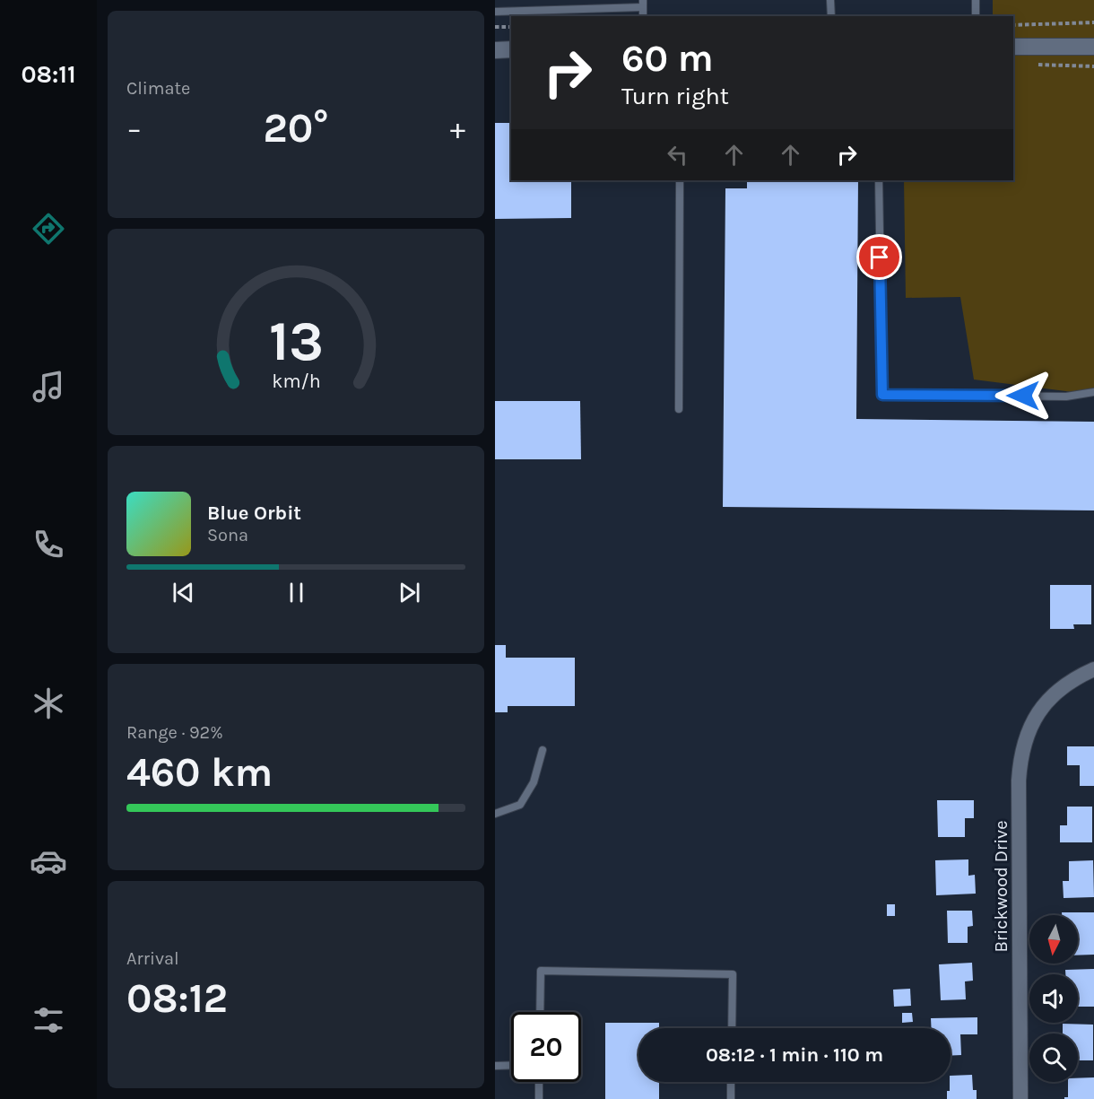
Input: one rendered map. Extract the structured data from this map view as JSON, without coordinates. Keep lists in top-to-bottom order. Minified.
{"streets":{"street":["Brickwood Drive"]},"north":"bottom","page":{"tabs":"08:11","tile":["Climate",["Range · 92%","460 km"],["Arrival","08:12"]],"turn":["60 m","Turn right"],"heat":["−","20°","+"],"song":["Blue Orbit","Sona"],"limit":"20","trip":"08:12 · 1 min · 110 m","gauge":["13","km/h"]}}
